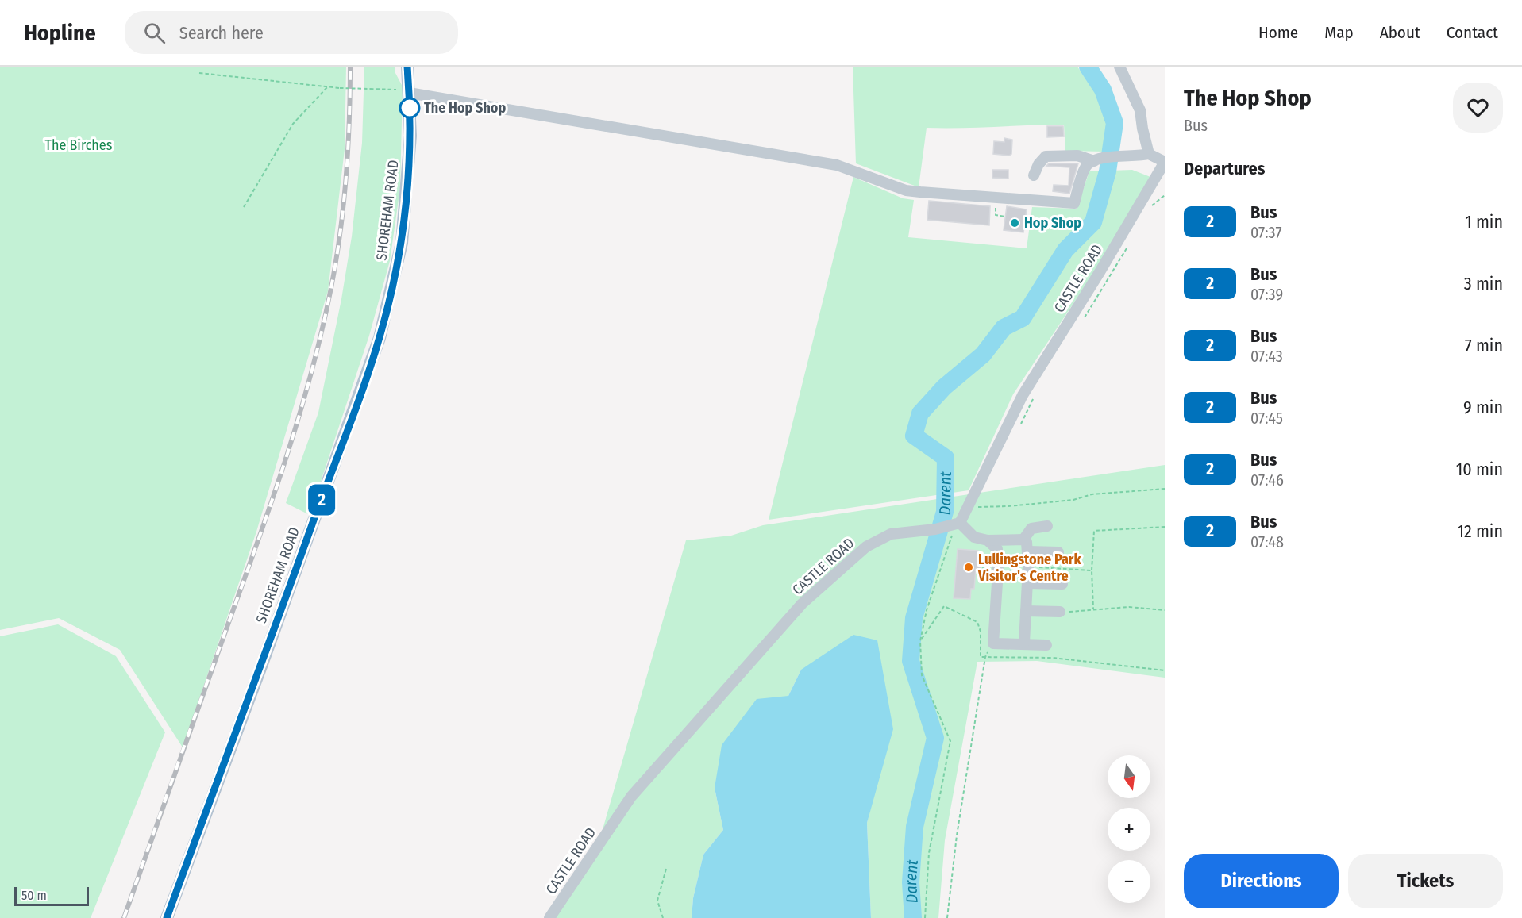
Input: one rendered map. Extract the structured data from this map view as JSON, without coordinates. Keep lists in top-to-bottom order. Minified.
{"streets":{"main road":["SHOREHAM ROAD"],"street":["CASTLE ROAD"]},"water":["Darent"],"parks":["The Birches"],"places":["The Hop Shop","Hop Shop","Lullingstone Park Visitor's Centre"],"lines":["bus line 2"],"scale_bar":"50 m","north":"bottom","page":{"header":"Hopline","search":"Search here","nav":["Home","Map","About","Contact"],"on_map":"2","heading":[["The Hop Shop","Bus"],"Departures"],"list":[{"mark":"2","name":"Bus","note":"07:37","value":"1 min"},{"mark":"2","name":"Bus","note":"07:39","value":"3 min"},{"mark":"2","name":"Bus","note":"07:43","value":"7 min"},{"mark":"2","name":"Bus","note":"07:45","value":"9 min"},{"mark":"2","name":"Bus","note":"07:46","value":"10 min"},{"mark":"2","name":"Bus","note":"07:48","value":"12 min"}],"map_buttons":["+","−"],"buttons":["Directions","Tickets"],"scale":"50 m"}}
